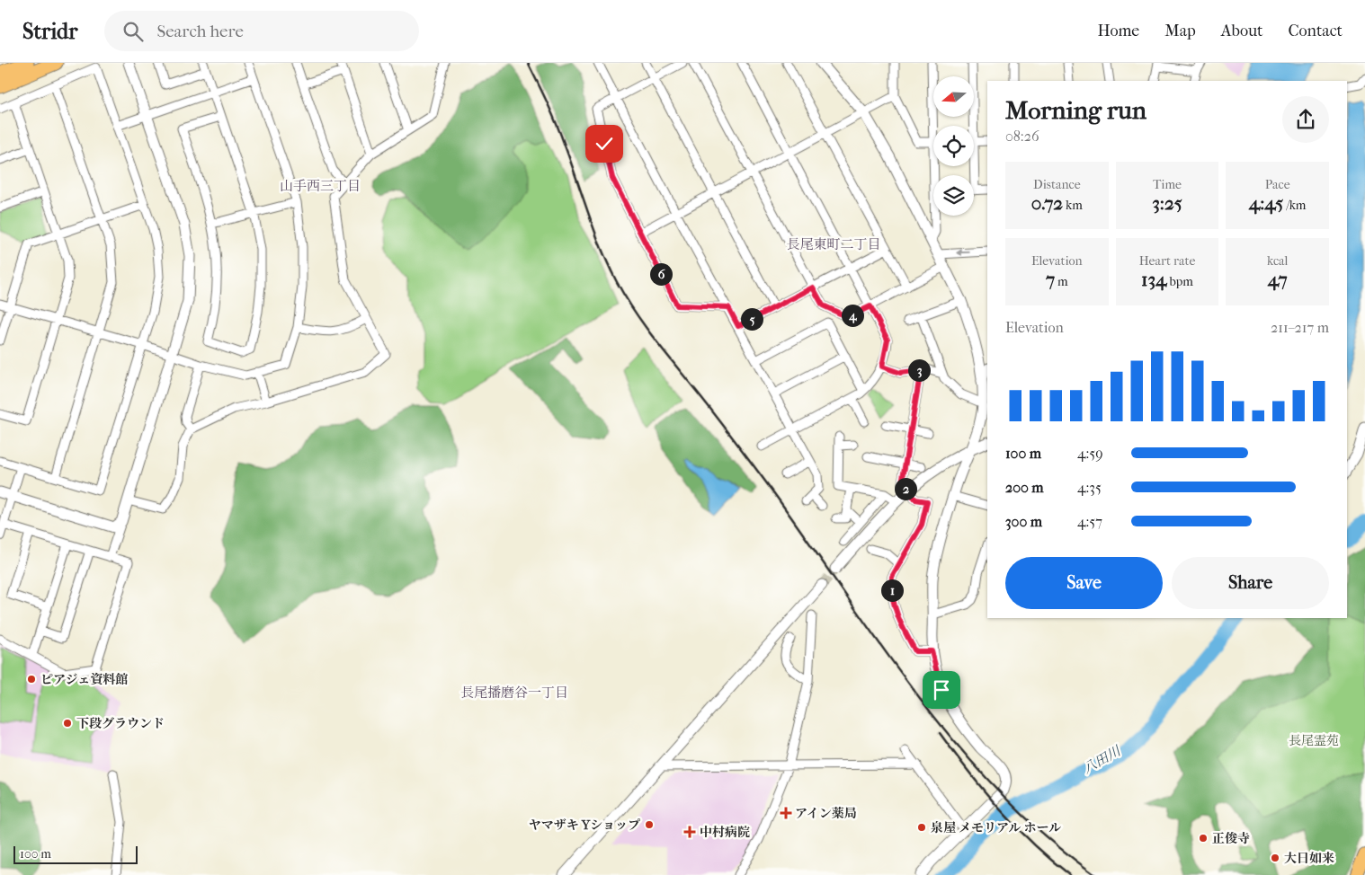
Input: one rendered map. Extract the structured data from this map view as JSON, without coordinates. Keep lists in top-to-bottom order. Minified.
{"districts":["山手西三丁目","長尾東町二丁目","長尾播磨谷一丁目"],"water":["八田川"],"parks":["長尾霊苑"],"places":{"other":["ピアジェ資料館","下段グラウンド","ヤマザキ Yショップ","泉屋 メモリアル ホール","正俊寺","大日如来"],"health":["アイン薬局","中村病院"]},"scale_bar":"100 m","north":"left","page":{"header":"Stridr","search":"Search here","nav":["Home","Map","About","Contact"],"heading":["Morning run","08:26"],"stats":[["Distance","0.72 km"],["Time","3:25"],["Pace","4:45 /km"],["Elevation","7 m"],["Heart rate","134 bpm"],["kcal","47"]],"pins":["6","4","5","3","2","1"],"chart":["Elevation","211–217 m"],"list":[{"name":"100 m","note":"4:59"},{"name":"200 m","note":"4:35"},{"name":"300 m","note":"4:57"}],"buttons":["Save","Share"],"scale":"100 m"}}
